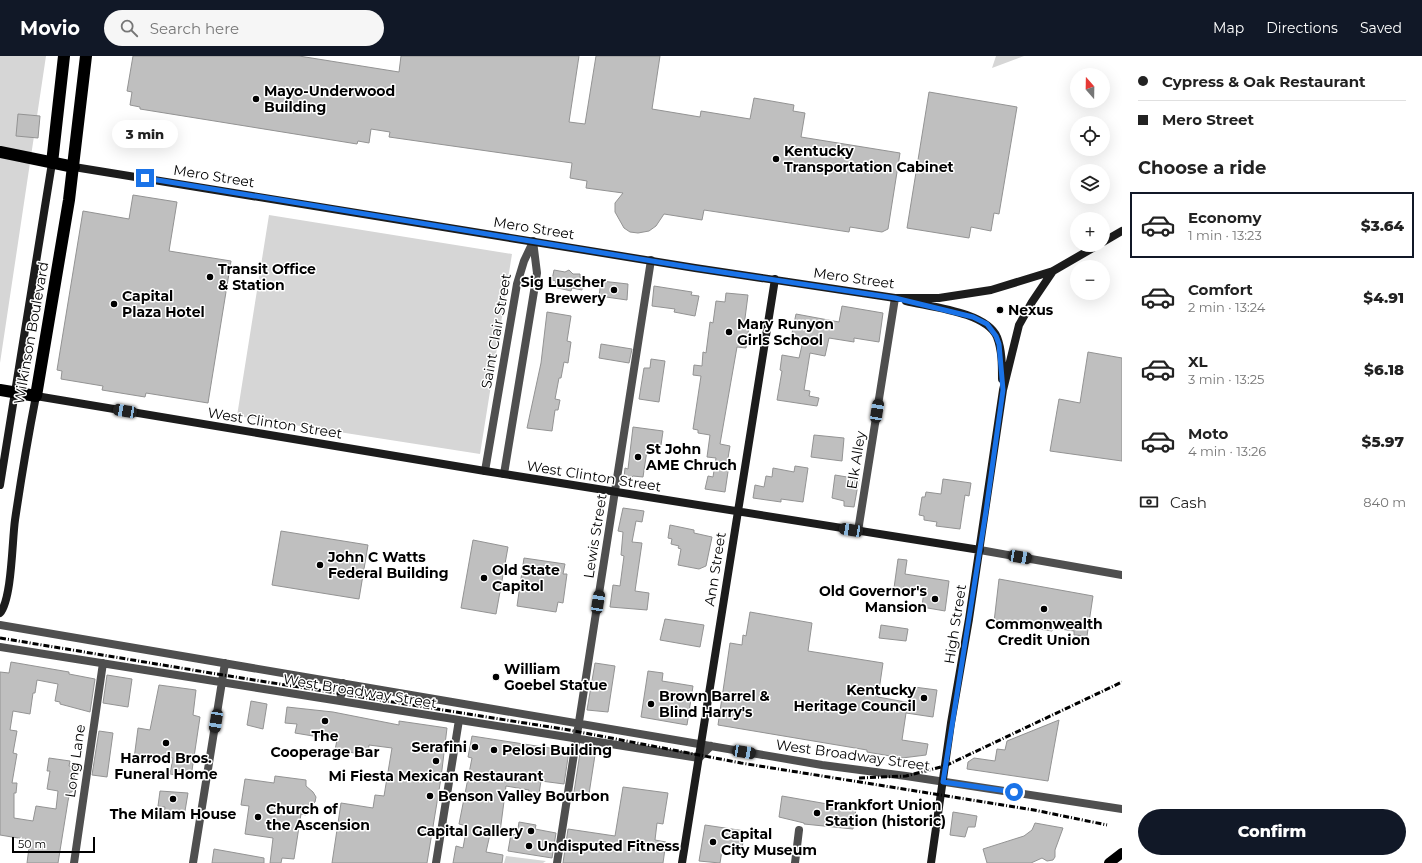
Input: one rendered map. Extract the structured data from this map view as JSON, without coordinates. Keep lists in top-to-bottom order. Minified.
{"streets":{"highway":["Wilkinson Boulevard"],"main road":["Mero Street","West Clinton Street","Ann Street","High Street"],"street":["Saint Clair Street","Elk Alley","Lewis Street","West Broadway Street","Long Lane"]},"crossings":[["Mero Street","Saint Clair Street"],["Mero Street","Wilkinson Boulevard"],["Mero Street","Elk Alley"],["Mero Street","Lewis Street"],["Mero Street","Ann Street"],["Mero Street","High Street"],["Saint Clair Street","West Clinton Street"],["Wilkinson Boulevard","West Clinton Street"],["West Clinton Street","Elk Alley"],["West Clinton Street","Lewis Street"],["West Clinton Street","Ann Street"],["West Clinton Street","High Street"],["Elk Alley","High Street"],["Lewis Street","West Broadway Street"],["Ann Street","West Broadway Street"],["High Street","West Broadway Street"],["West Broadway Street","Long Lane"]],"places":["Mayo-Underwood Building","Kentucky Transportation Cabinet","Transit Office & Station","Sig Luscher Brewery","Capital Plaza Hotel","Nexus","Mary Runyon Girls School","St John AME Chruch","John C Watts Federal Building","Old State Capitol","Old Governor's Mansion","Commonwealth Credit Union","William Goebel Statue","Kentucky Heritage Council","Brown Barrel & Blind Harry's","The Cooperage Bar","Harrod Bros. Funeral Home","Serafini","Pelosi Building","Mi Fiesta Mexican Restaurant","Benson Valley Bourbon","The Milam House","Frankfort Union Station (historic)","Church of the Ascension","Capital Gallery","Capital City Museum","Undisputed Fitness"],"scale_bar":"50 m","north":"top","page":{"header":"Movio","search":"Search here","nav":["Map","Directions","Saved"],"banner":["Cypress & Oak Restaurant","Mero Street"],"map_buttons":["+","−"],"bubble":"3 min","heading":"Choose a ride","list":[{"name":"Economy","note":"1 min · 13:23","value":"$3.64"},{"name":"Comfort","note":"2 min · 13:24","value":"$4.91"},{"name":"XL","note":"3 min · 13:25","value":"$6.18"},{"name":"Moto","note":"4 min · 13:26","value":"$5.97"}],"pay":["Cash","840 m"],"buttons":"Confirm","scale":"50 m"}}
